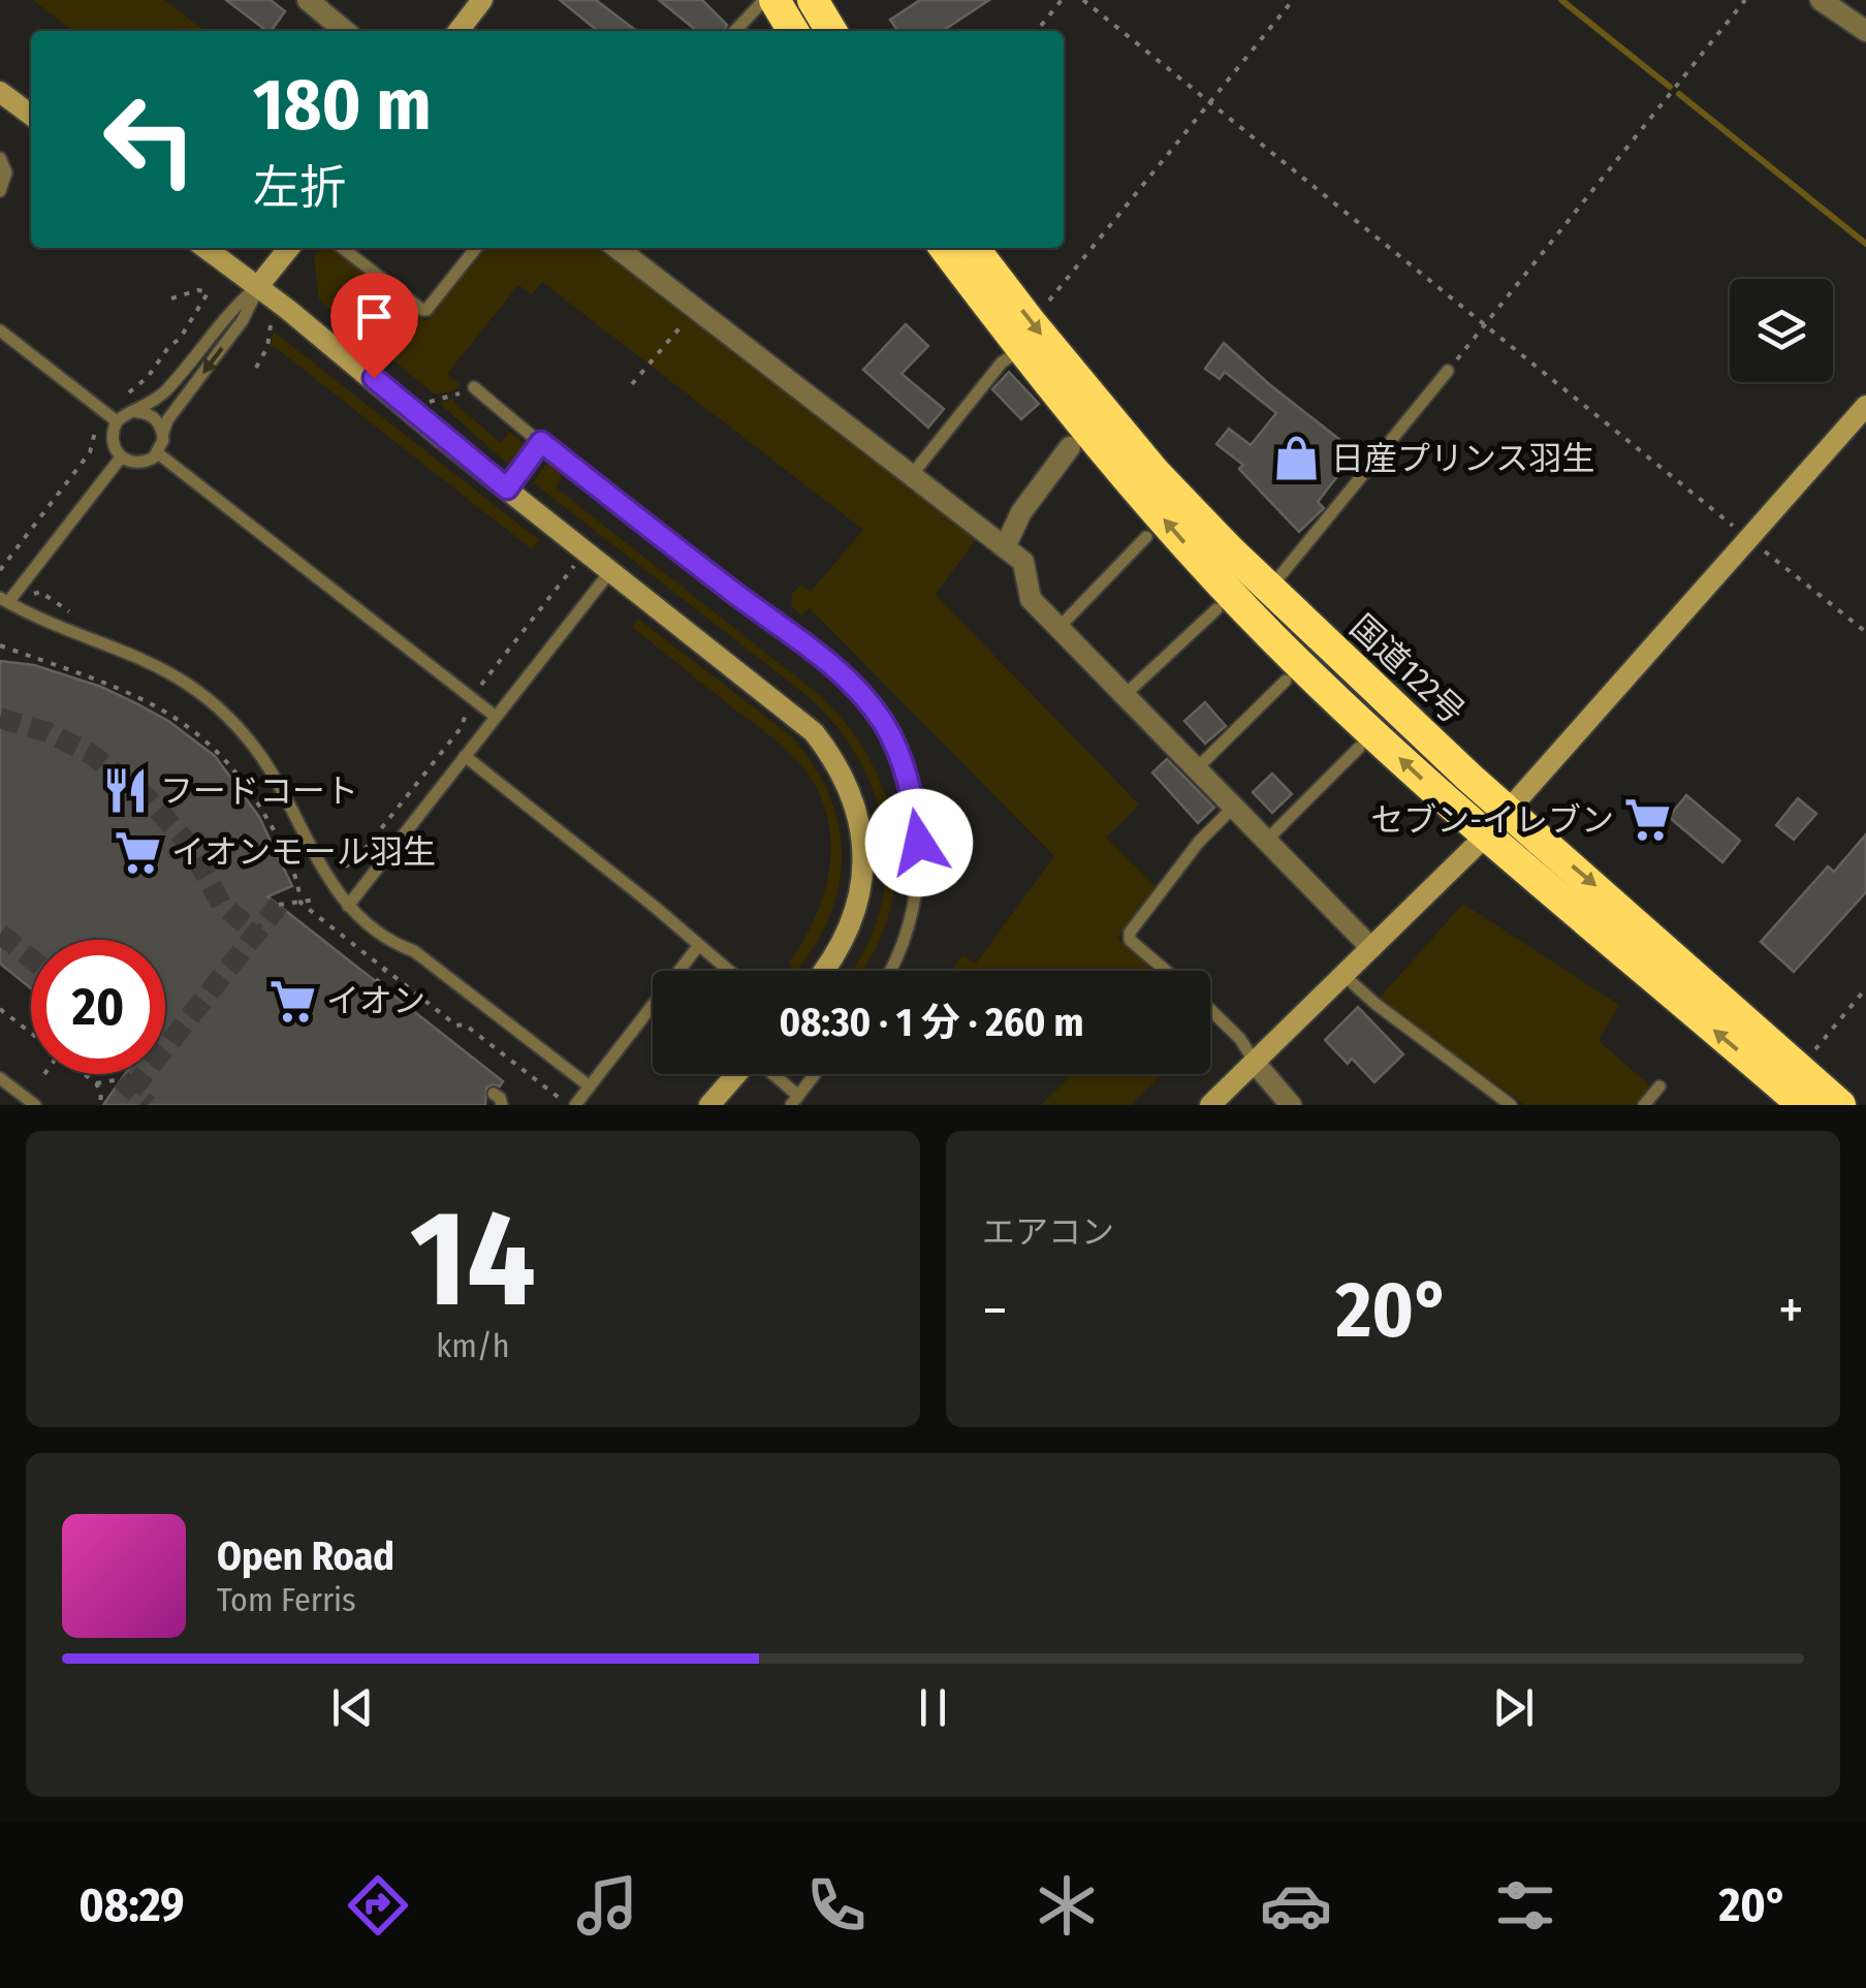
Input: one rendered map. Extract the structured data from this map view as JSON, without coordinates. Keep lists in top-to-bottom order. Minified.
{"streets":{"highway":["国道122号"]},"places":{"shop":["日産プリンス羽生"],"restaurant":["フードコート"],"supermarket":["セブン-イレブン","イオンモール羽生","イオン"]},"page":{"turn":["180 m","左折"],"limit":"20","trip":"08:30 · 1 分 · 260 m","tile":[["14","km/h"],"エアコン"],"heat":["−","20°","+"],"song":["Open Road","Tom Ferris"],"tabs":["08:29","20°"]}}
